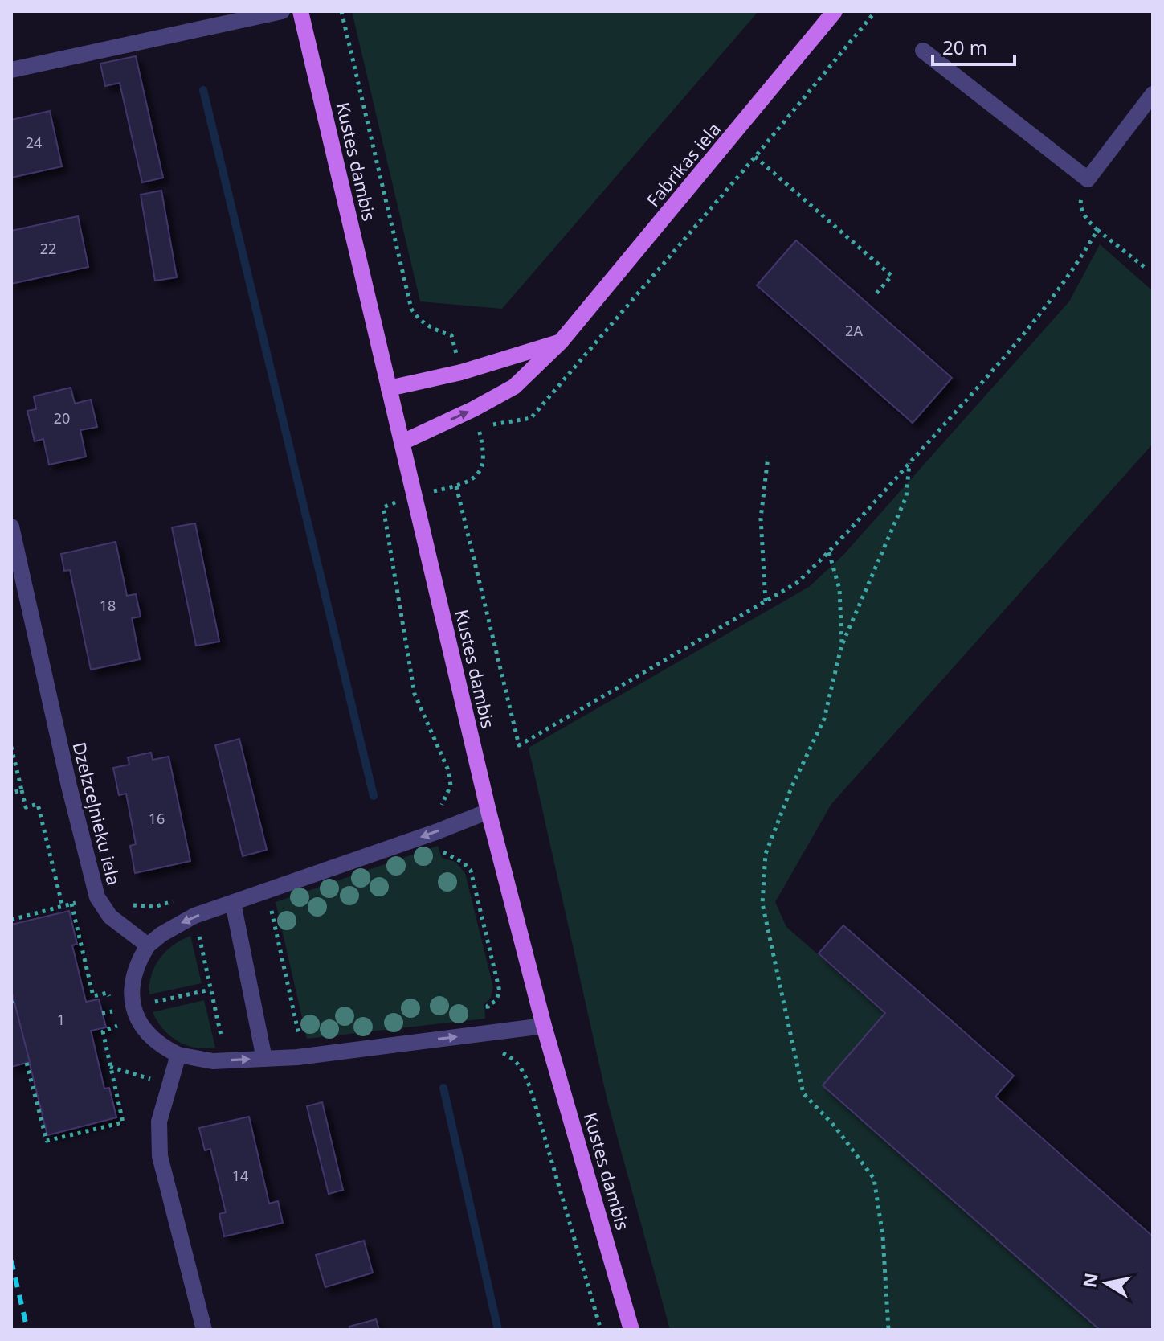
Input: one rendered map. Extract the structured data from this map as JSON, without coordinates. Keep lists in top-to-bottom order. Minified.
{"streets":{"main road":["Kustes dambis","Fabrikas iela"],"street":["Dzelzceļnieku iela"]},"crossings":[["Kustes dambis","Fabrikas iela"]],"house_numbers":["24","22","2A","20","18","16","1","14"],"scale_bar":"20 m","north":"left"}
